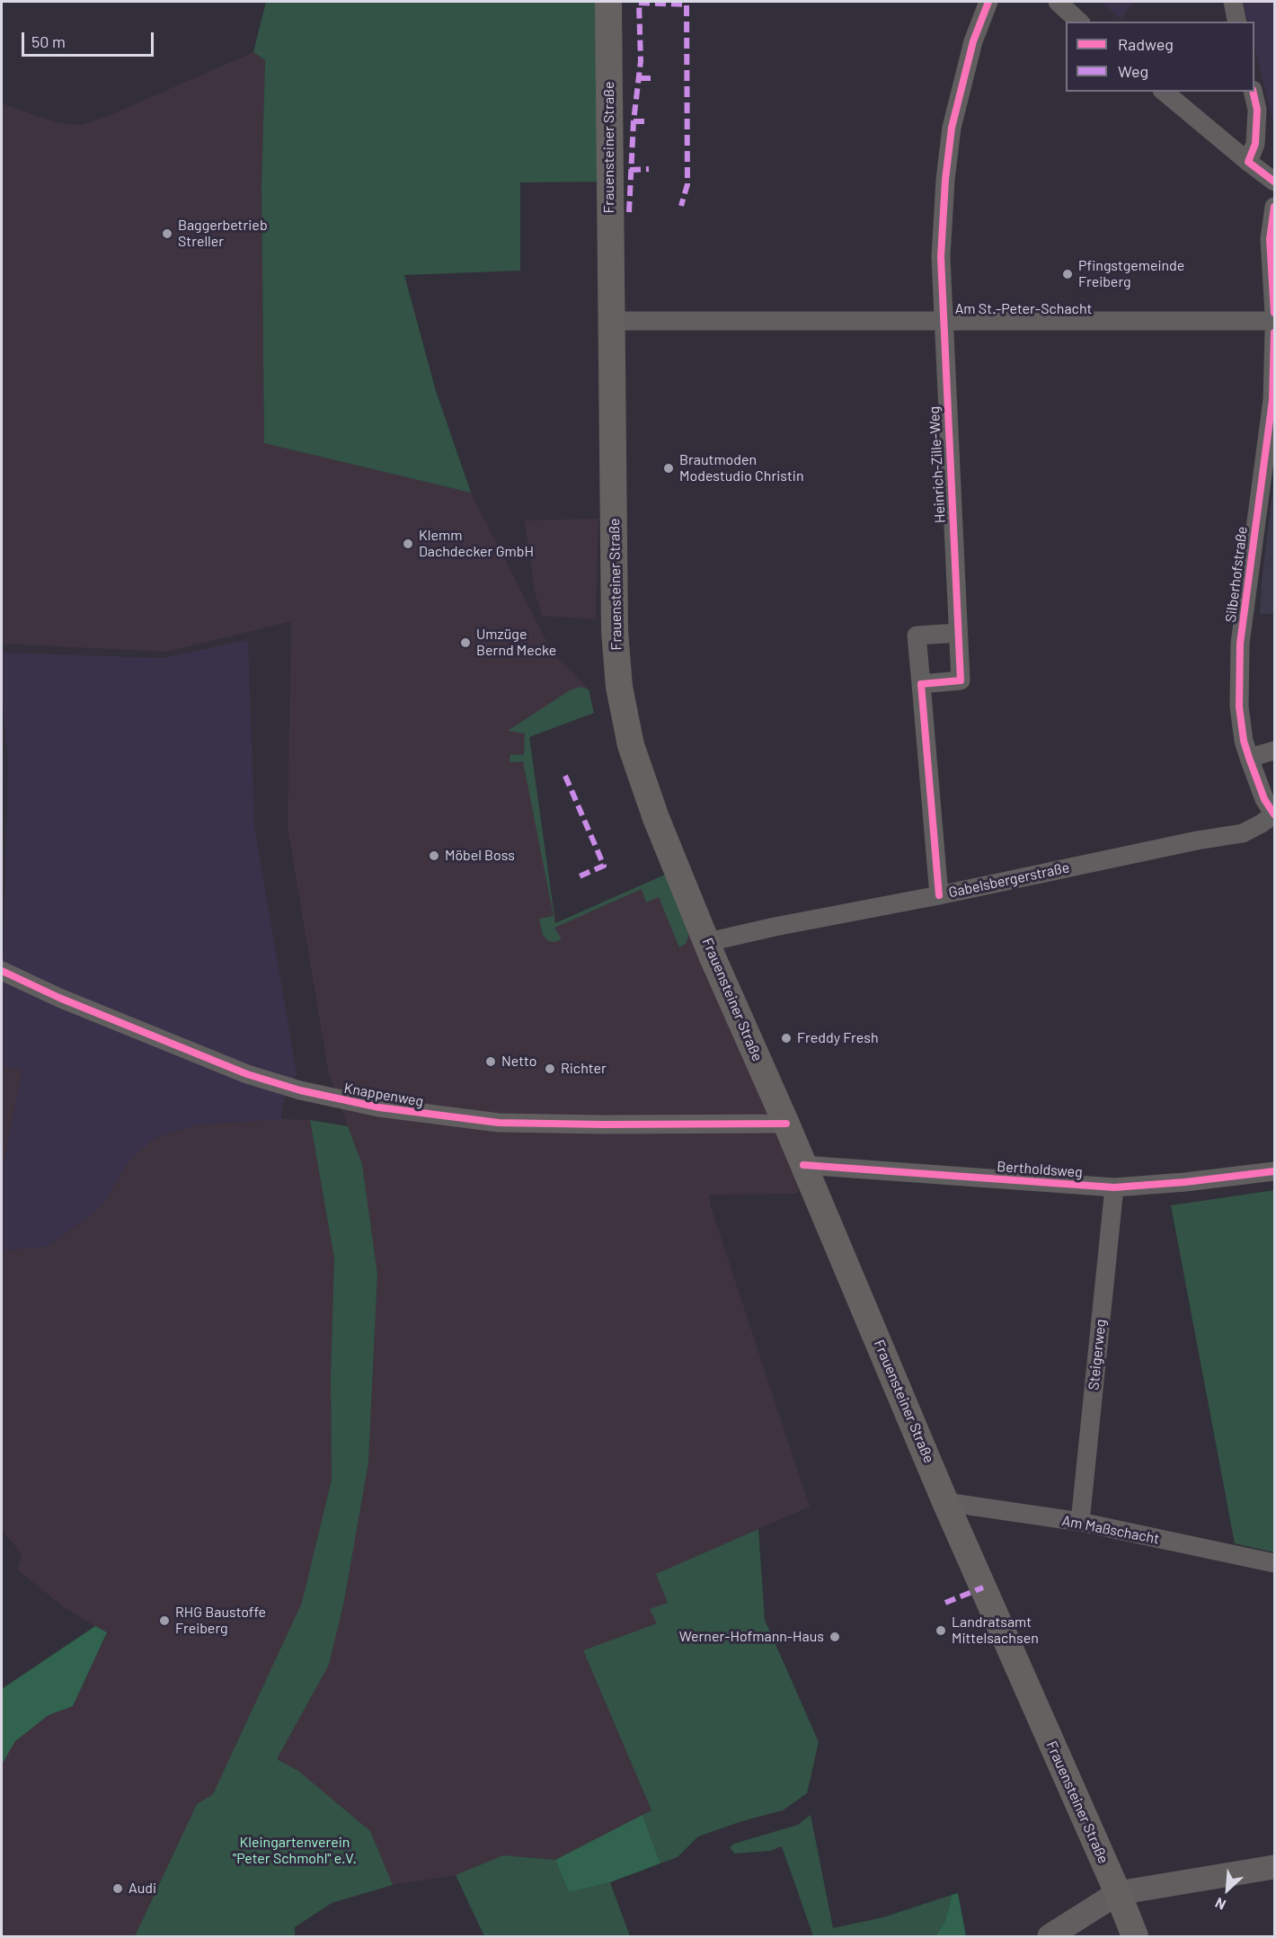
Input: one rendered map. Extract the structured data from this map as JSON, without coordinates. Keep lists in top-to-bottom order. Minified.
{"streets":{"main road":["Frauensteiner Straße"],"street":["Am St.-Peter-Schacht","Heinrich-Zille-Weg","Silberhofstraße","Gabelsbergerstraße","Knappenweg","Bertholdsweg","Steigerweg","Am Maßschacht"]},"crossings":[["Frauensteiner Straße","Am St.-Peter-Schacht"],["Frauensteiner Straße","Gabelsbergerstraße"],["Frauensteiner Straße","Knappenweg"],["Frauensteiner Straße","Bertholdsweg"],["Frauensteiner Straße","Am Maßschacht"],["Am St.-Peter-Schacht","Heinrich-Zille-Weg"],["Silberhofstraße","Gabelsbergerstraße"],["Bertholdsweg","Steigerweg"],["Steigerweg","Am Maßschacht"]],"parks":["Kleingartenverein \"Peter Schmohl\" e.V."],"places":["Baggerbetrieb Streller","Pfingstgemeinde Freiberg","Brautmoden Modestudio Christin","Klemm Dachdecker GmbH","Umzüge Bernd Mecke","Möbel Boss","Freddy Fresh","Netto","Richter","RHG Baustoffe Freiberg","Landratsamt Mittelsachsen","Werner-Hofmann-Haus","Audi"],"legend":["Radweg","Weg"],"scale_bar":"50 m","north":"bottom left"}
